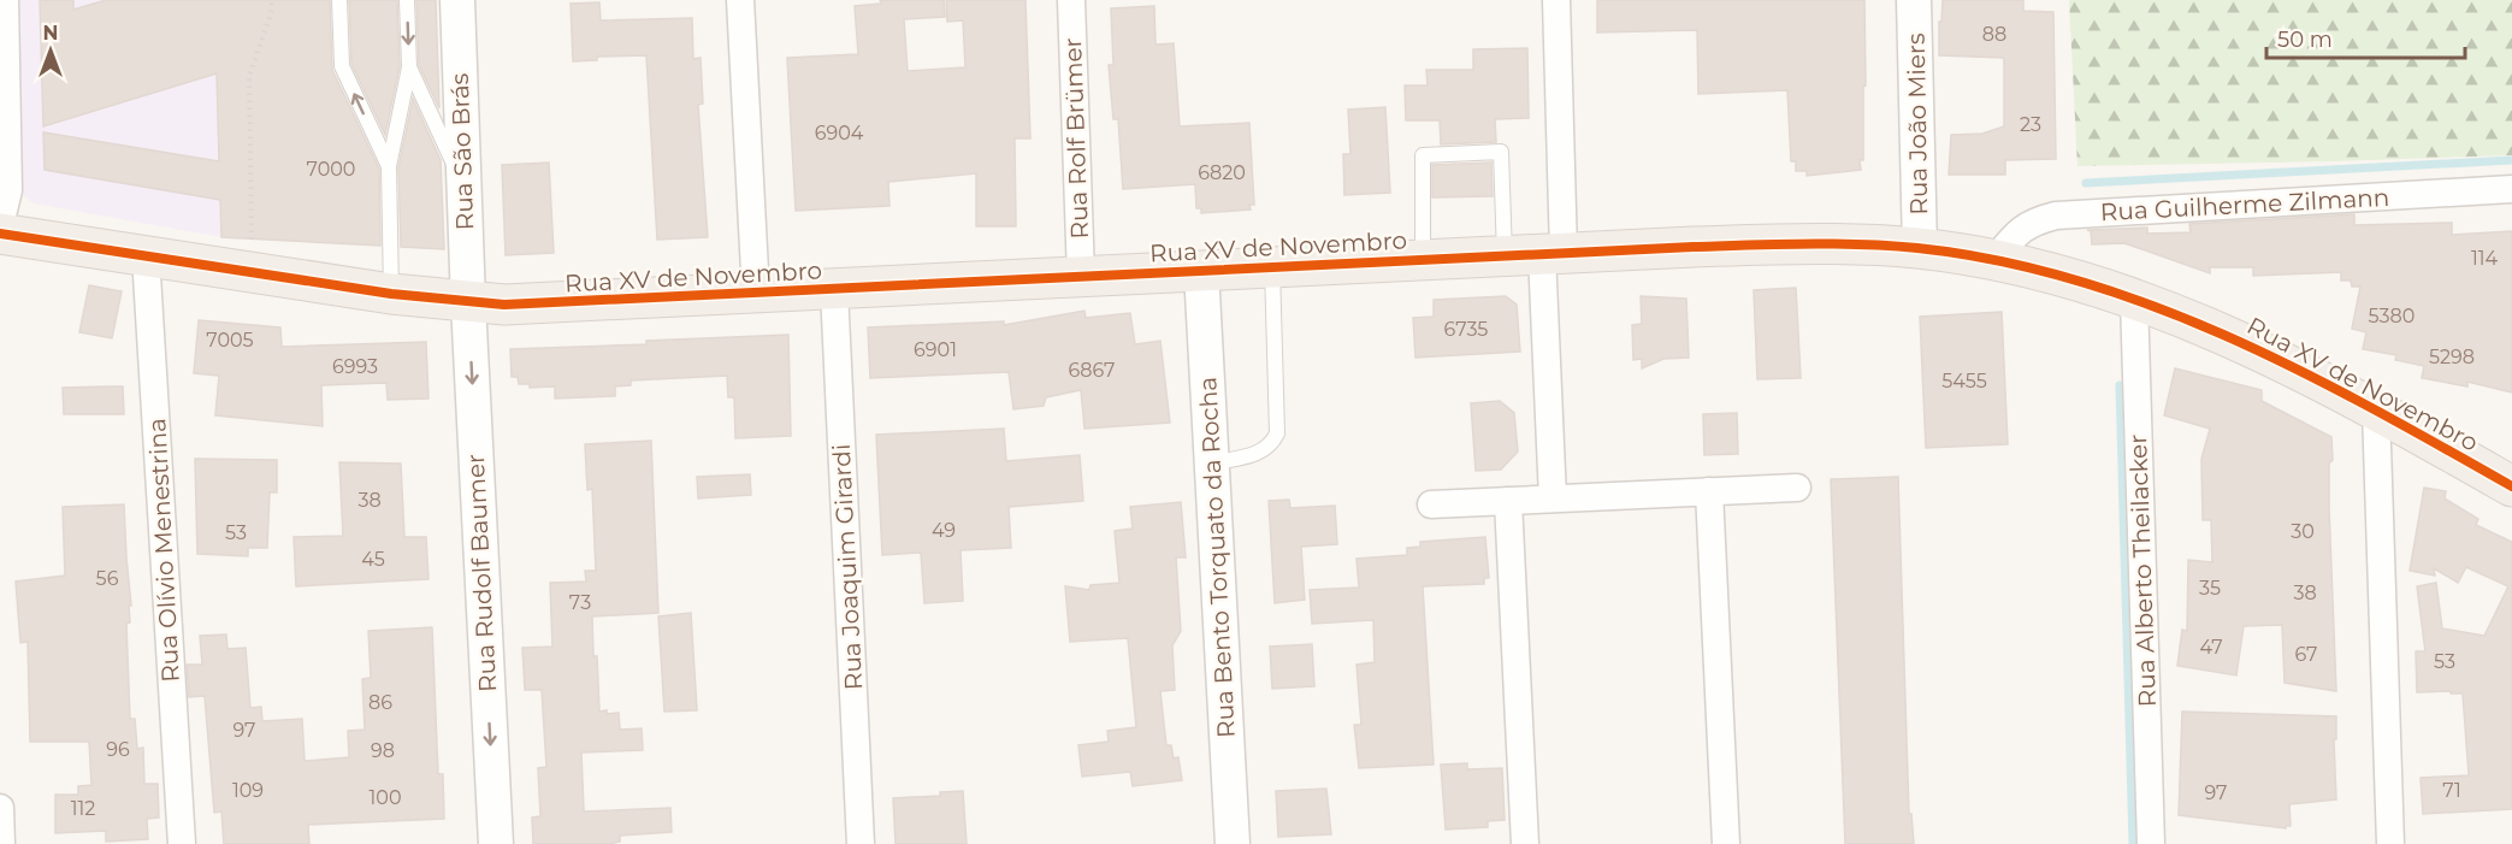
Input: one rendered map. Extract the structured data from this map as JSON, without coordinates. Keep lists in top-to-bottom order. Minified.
{"streets":{"main road":["Rua XV de Novembro"],"street":["Rua João Miers","Rua Rolf Brümer","Rua São Brás","Rua Guilherme Zilmann","Rua Olívio Menestrina","Rua Bento Torquato da Rocha","Rua Joaquim Girardi","Rua Alberto Theilacker","Rua Rudolf Baumer"]},"crossings":[["Rua João Miers","Rua XV de Novembro"],["Rua Rolf Brümer","Rua XV de Novembro"],["Rua São Brás","Rua XV de Novembro"],["Rua São Brás","Rua Rudolf Baumer"],["Rua Guilherme Zilmann","Rua XV de Novembro"],["Rua XV de Novembro","Rua Olívio Menestrina"],["Rua XV de Novembro","Rua Bento Torquato da Rocha"],["Rua XV de Novembro","Rua Joaquim Girardi"],["Rua XV de Novembro","Rua Alberto Theilacker"],["Rua XV de Novembro","Rua Rudolf Baumer"]],"one_way":["Rua Rudolf Baumer"],"house_numbers":["88","23","6904","7000","6820","114","5380","6735","7005","6901","5298","6993","6867","5455","38","49","30","53","45","56","35","38","73","47","67","53","86","97","96","98","109","71","97","100","112"],"scale_bar":"50 m","north":"top"}
